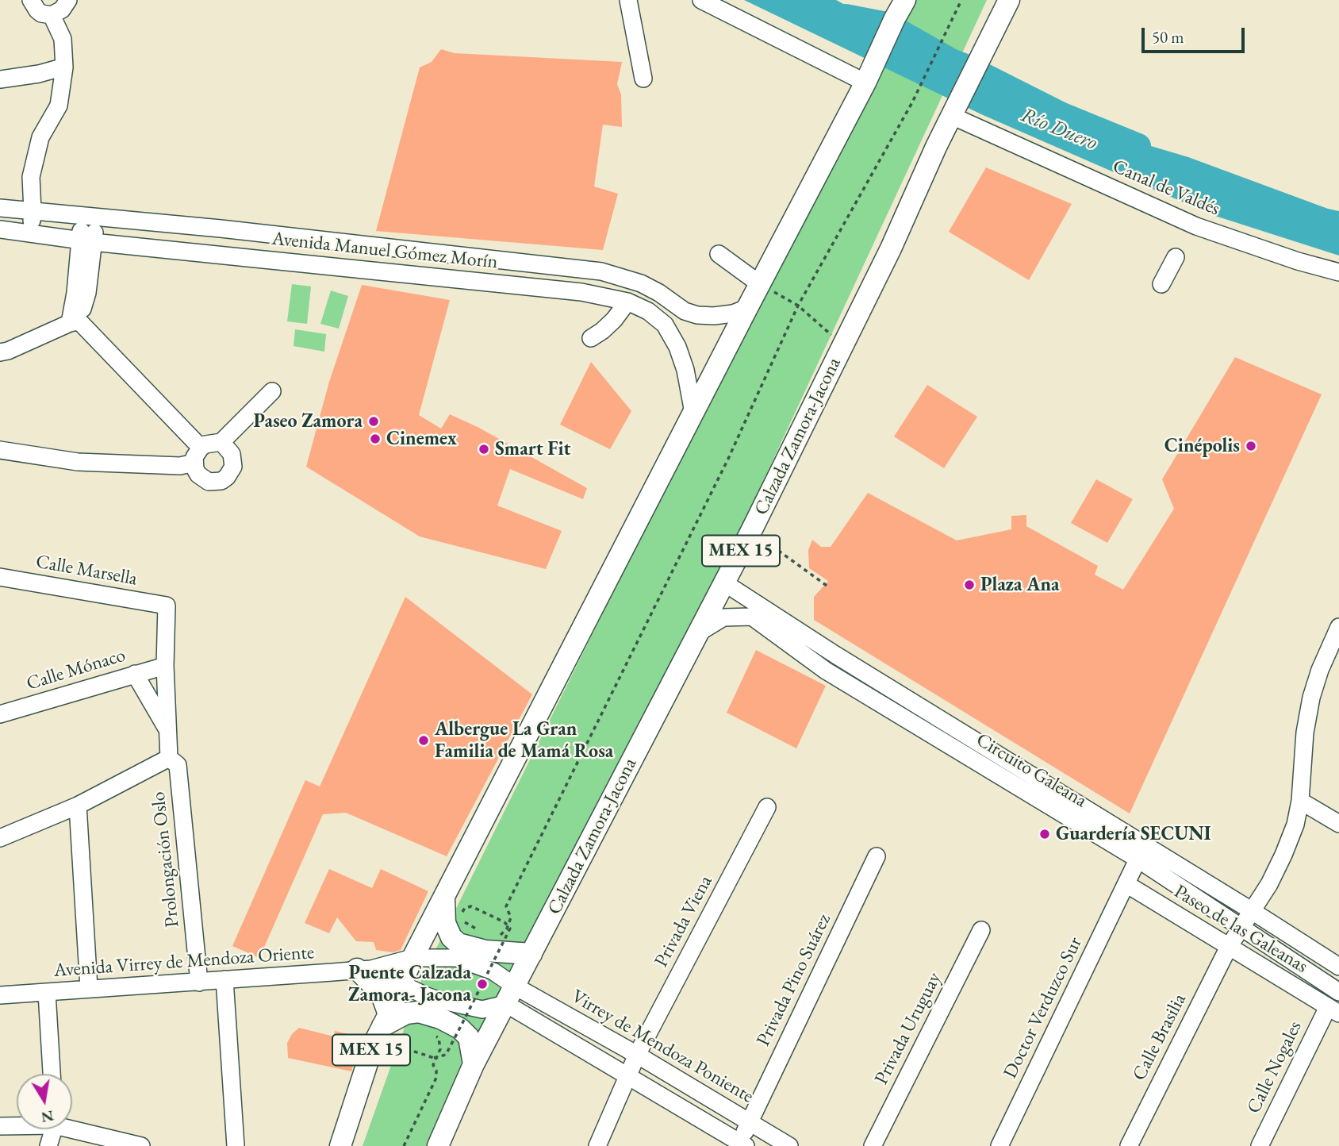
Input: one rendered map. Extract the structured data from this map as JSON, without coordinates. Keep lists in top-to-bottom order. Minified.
{"streets":{"main road":["Calzada Zamora-Jacona","MEX 15"],"street":["Canal de Valdés","Avenida Manuel Gómez Morín","Calle Marsella","Calle Mónaco","Circuito Galeana","Prolongación Oslo","Privada Viena","Paseo de las Galeanas","Avenida Virrey de Mendoza Oriente","Privada Pino Suárez","Doctor Verduzco Sur","Privada Uruguay","Calle Brasilia","Virrey de Mendoza Poniente","Calle Nogales"]},"crossings":[["Canal de Valdés","Calzada Zamora-Jacona"],["Avenida Manuel Gómez Morín","MEX 15"],["Calzada Zamora-Jacona","MEX 15"],["Calzada Zamora-Jacona","Circuito Galeana"],["Calzada Zamora-Jacona","Avenida Virrey de Mendoza Oriente"],["Calzada Zamora-Jacona","Virrey de Mendoza Poniente"],["MEX 15","Avenida Virrey de Mendoza Oriente"],["MEX 15","Virrey de Mendoza Poniente"],["Calle Marsella","Prolongación Oslo"],["Calle Mónaco","Prolongación Oslo"],["Circuito Galeana","Doctor Verduzco Sur"],["Circuito Galeana","Calle Brasilia"],["Prolongación Oslo","Avenida Virrey de Mendoza Oriente"],["Privada Viena","Virrey de Mendoza Poniente"],["Paseo de las Galeanas","Doctor Verduzco Sur"],["Paseo de las Galeanas","Calle Brasilia"],["Paseo de las Galeanas","Calle Nogales"],["Avenida Virrey de Mendoza Oriente","Virrey de Mendoza Poniente"],["Privada Pino Suárez","Virrey de Mendoza Poniente"]],"water":["Río Duero"],"places":["Paseo Zamora","Cinemex","Cinépolis","Smart Fit","Plaza Ana","Albergue La Gran Familia de Mamá Rosa","Guardería SECUNI","Puente Calzada Zamora- Jacona"],"scale_bar":"50 m","north":"bottom"}
